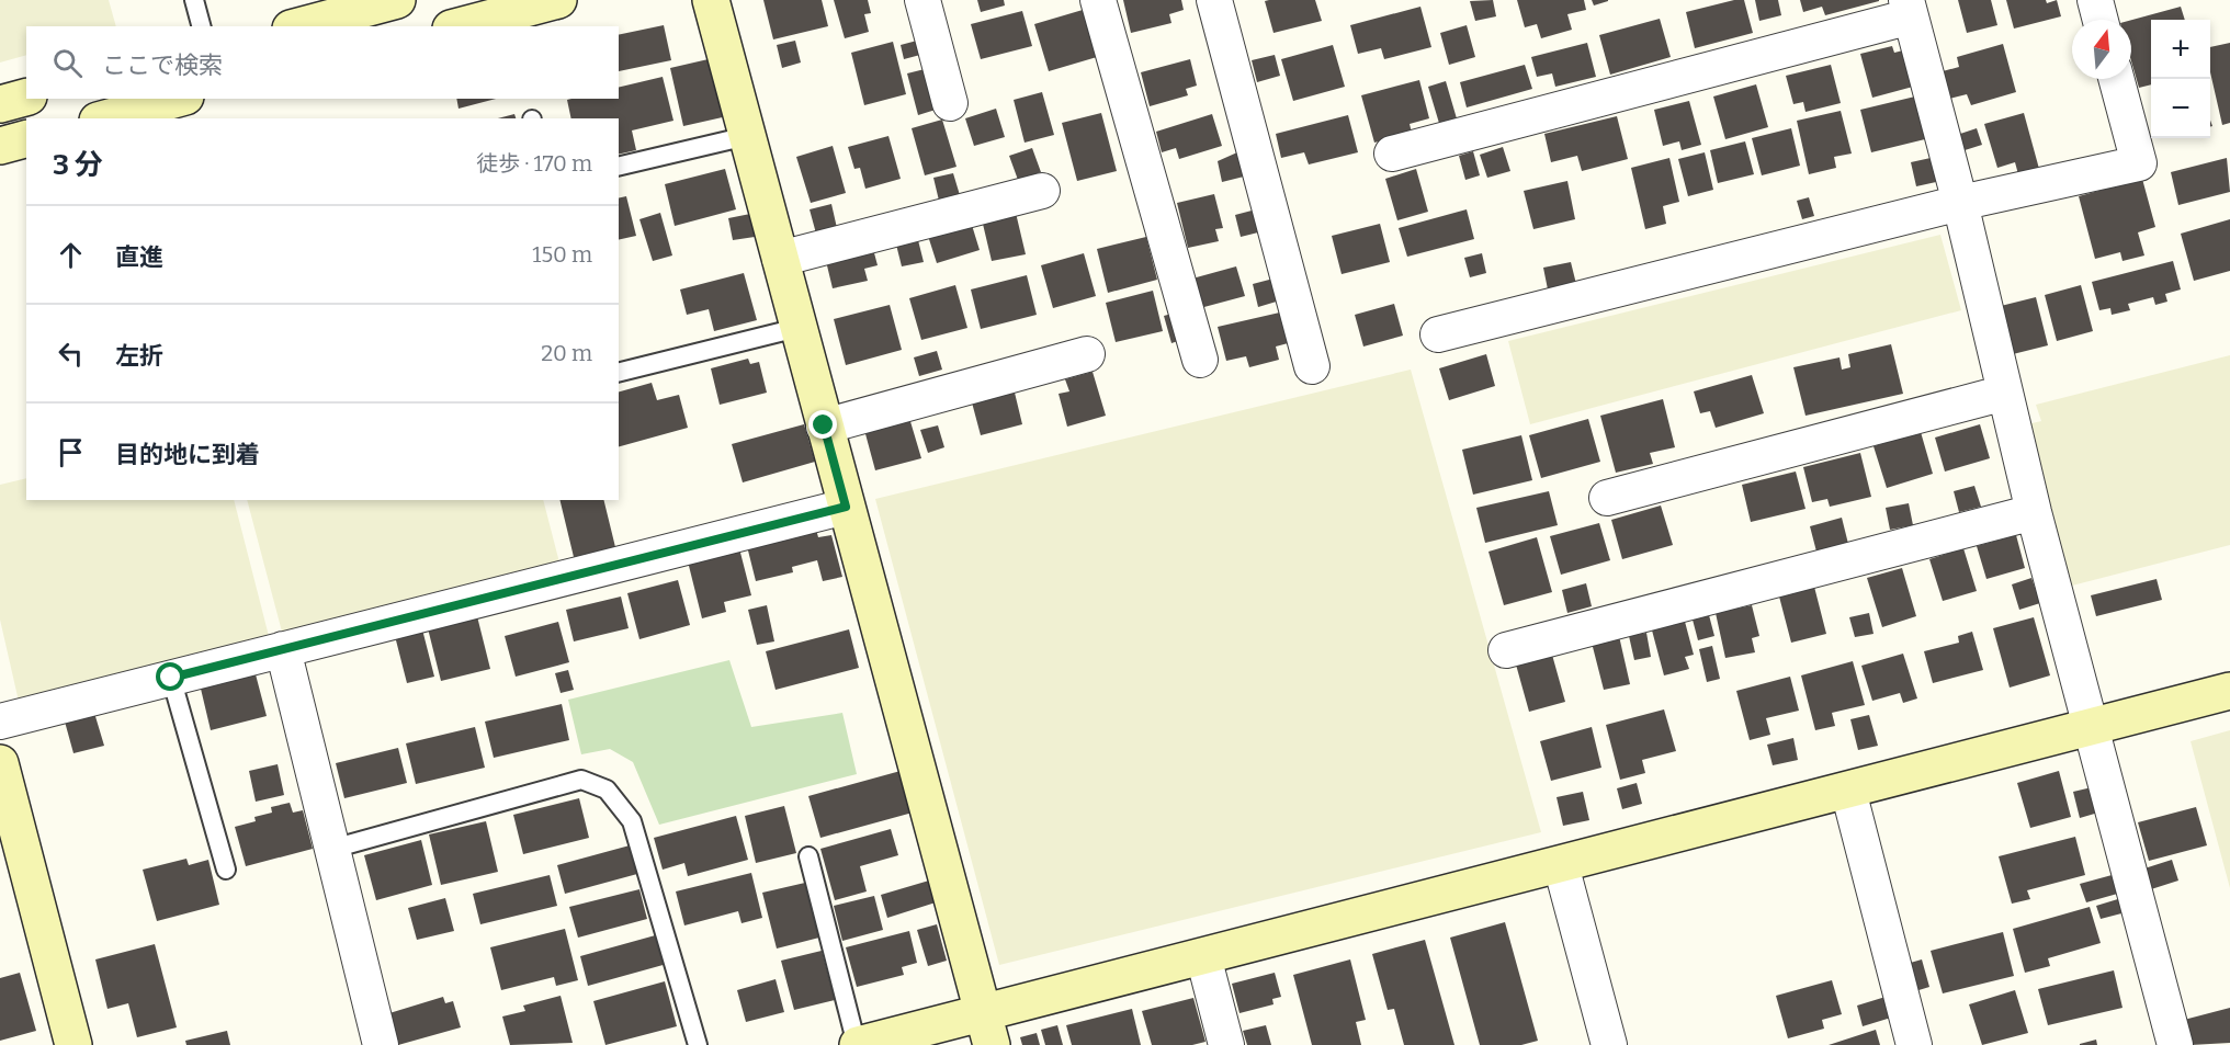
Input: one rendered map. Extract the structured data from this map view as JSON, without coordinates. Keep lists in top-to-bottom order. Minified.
{"north":"top","page":{"map_buttons":["+","−"],"search":"ここで検索","heading":["3 分","徒歩 · 170 m"],"list":[["直進","150 m"],["左折","20 m"],"目的地に到着"]}}
